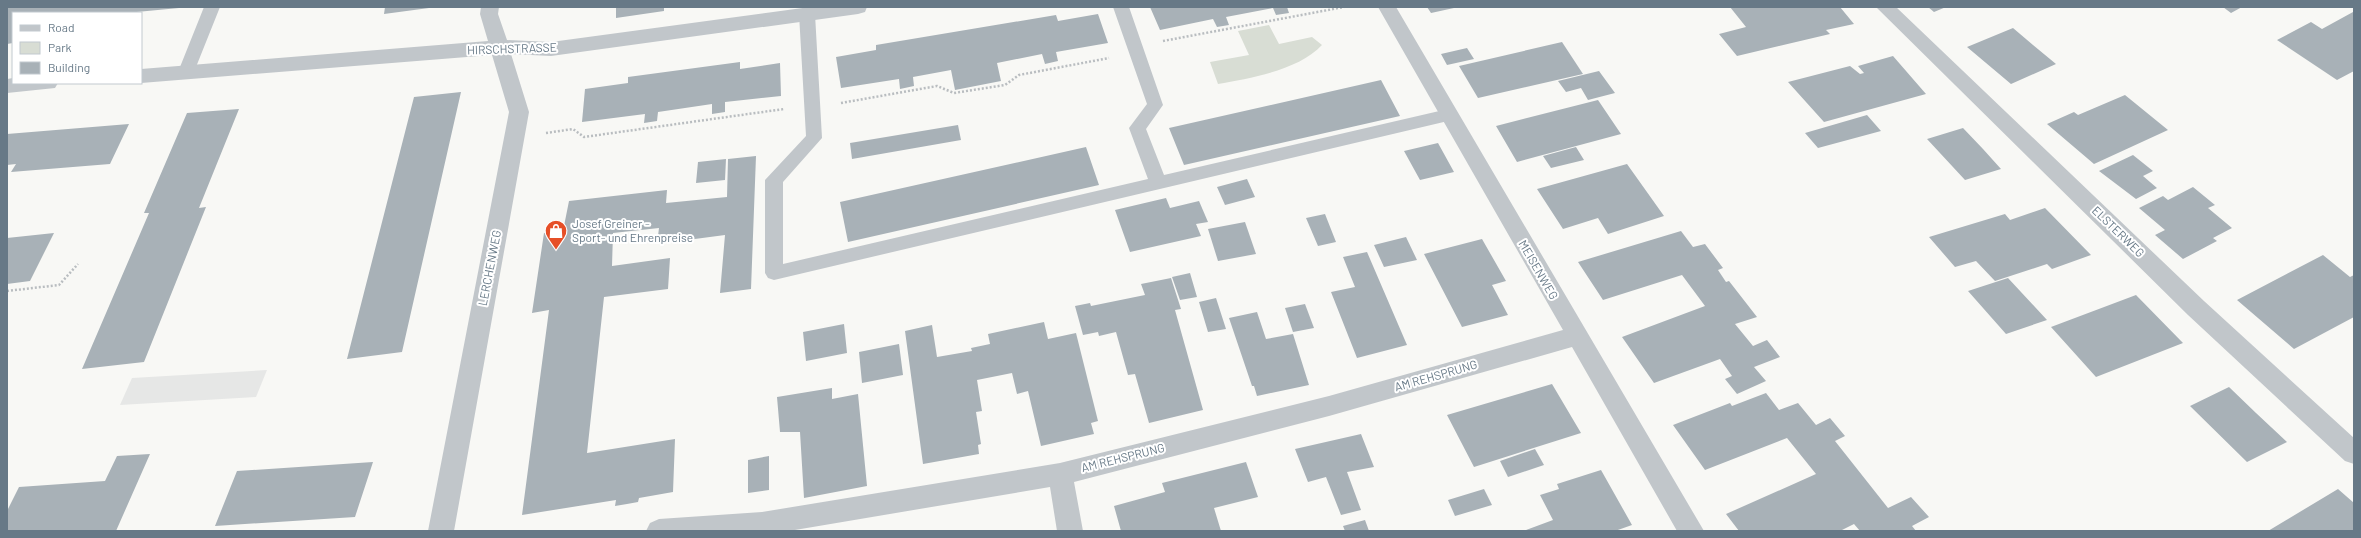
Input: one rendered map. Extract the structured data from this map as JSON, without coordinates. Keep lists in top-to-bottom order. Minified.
{"streets":{"street":["HIRSCHSTRASSE","ELSTERWEG","LERCHENWEG","MEISENWEG","AM REHSPRUNG"]},"crossings":[["HIRSCHSTRASSE","LERCHENWEG"],["MEISENWEG","AM REHSPRUNG"]],"places":{"shop":["Josef Greiner - Sport- und Ehrenpreise"]},"legend":["Road","Park","Building"]}
